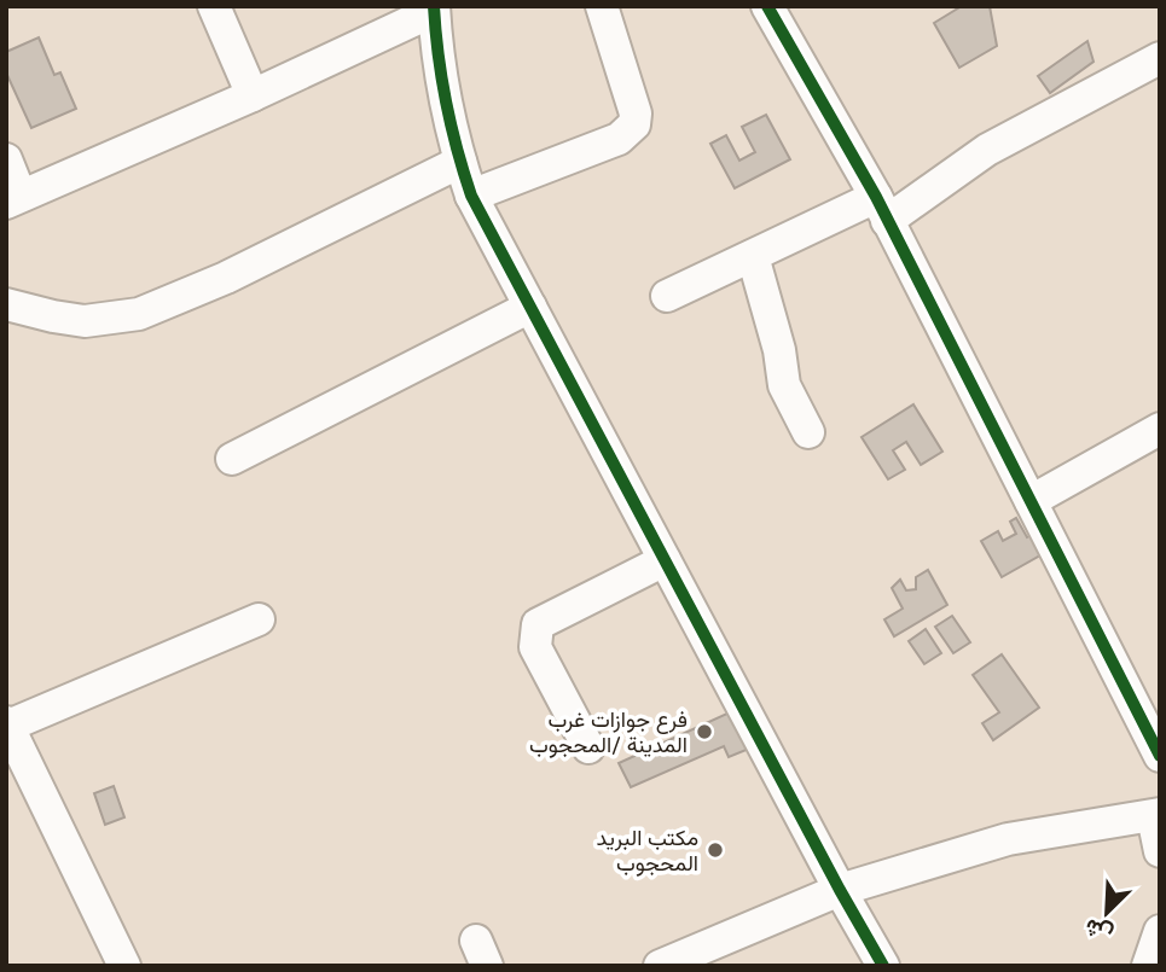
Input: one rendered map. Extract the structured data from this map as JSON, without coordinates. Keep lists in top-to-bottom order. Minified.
{"places":["فرع جوازات غرب المدينة /المحجوب","مكتب البريد المحجوب"],"north":"bottom left"}
